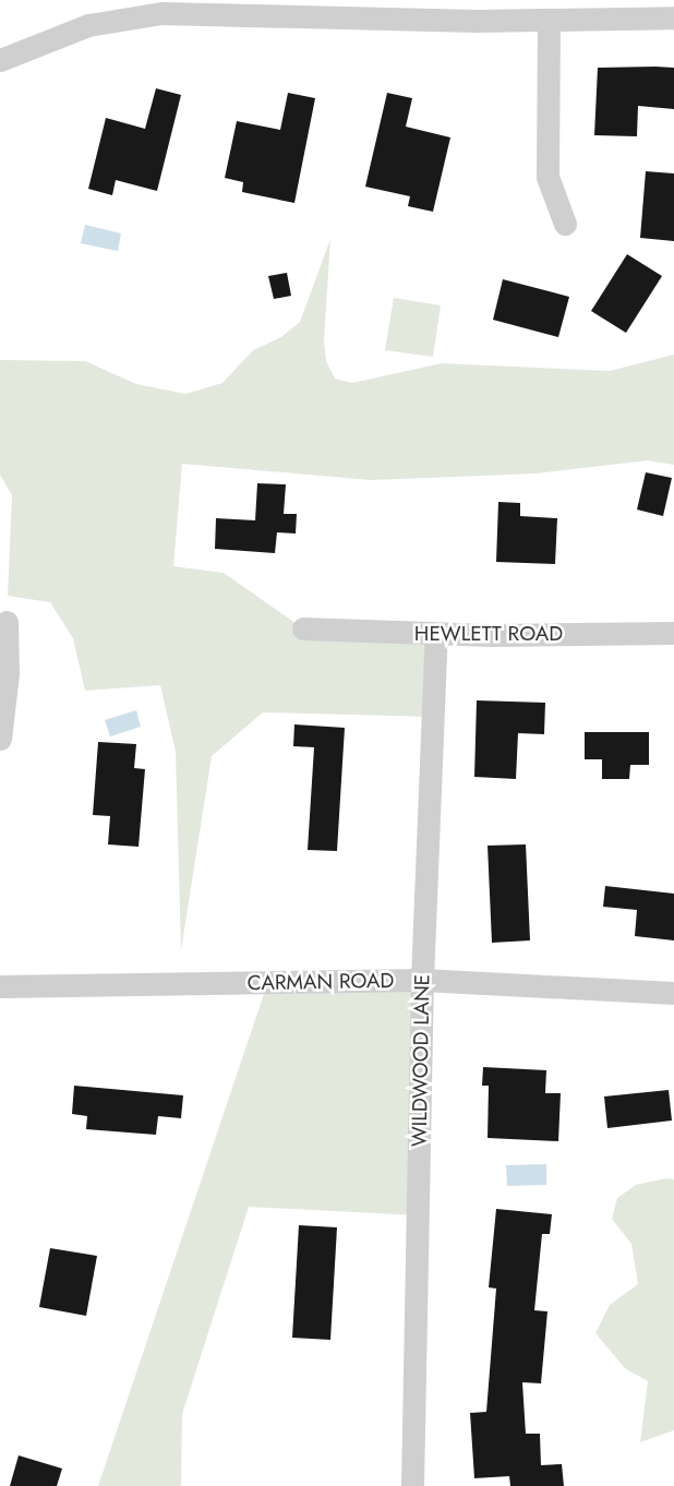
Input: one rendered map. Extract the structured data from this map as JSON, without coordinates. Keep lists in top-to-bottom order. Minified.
{"streets":{"street":["HEWLETT ROAD","CARMAN ROAD","WILDWOOD LANE"]},"crossings":[["HEWLETT ROAD","WILDWOOD LANE"],["CARMAN ROAD","WILDWOOD LANE"]]}
